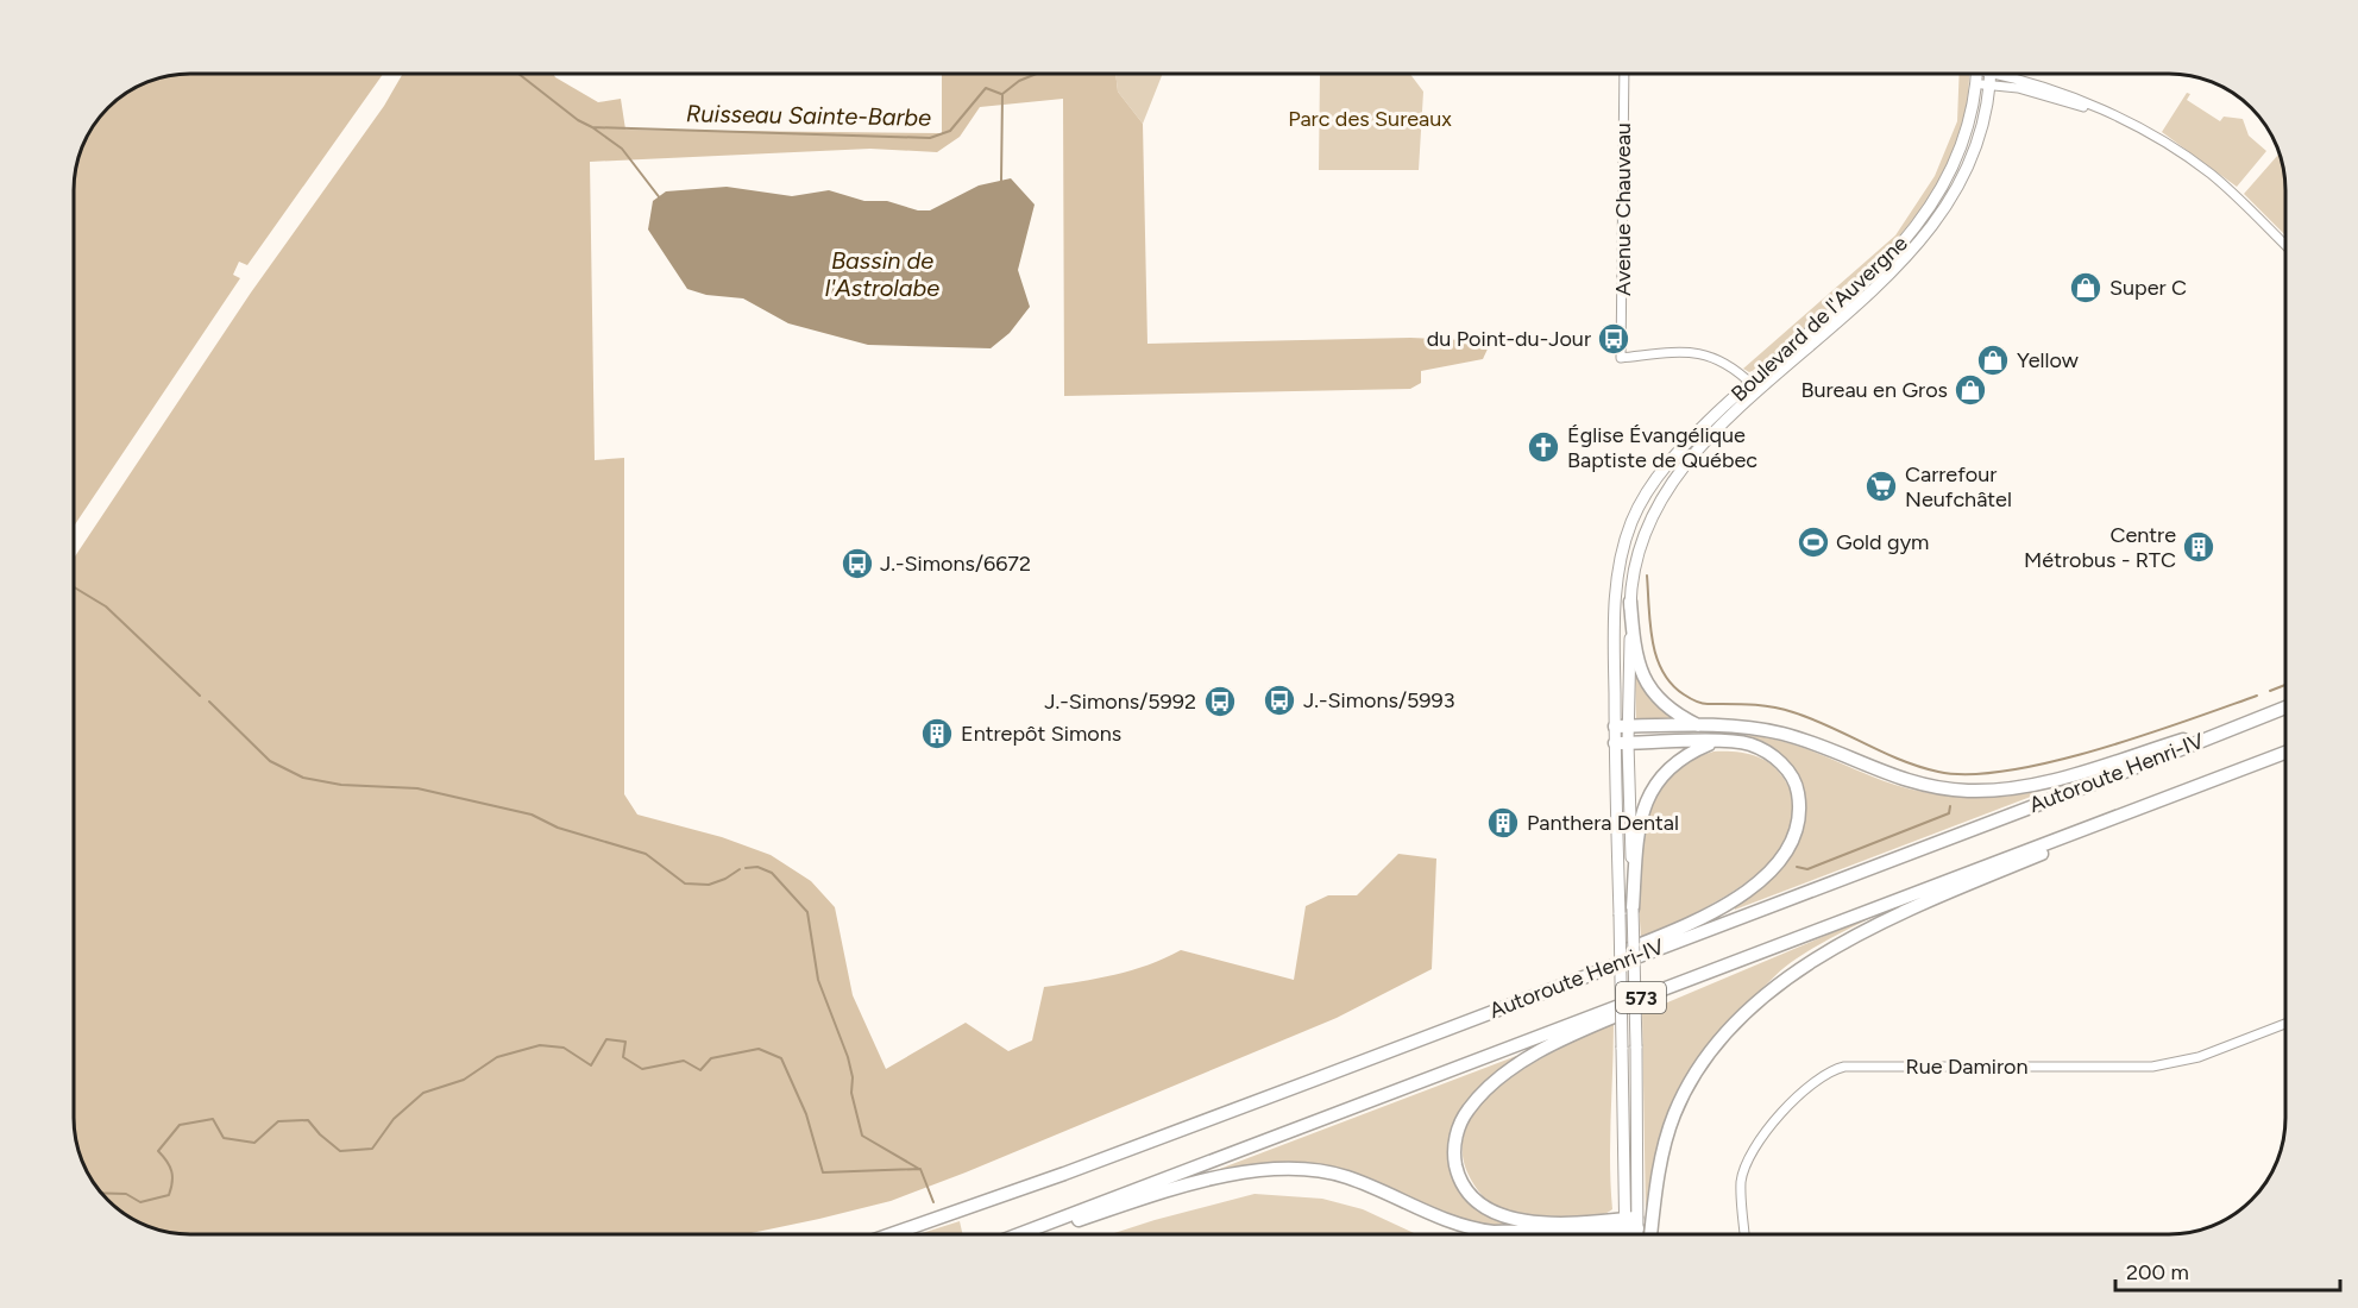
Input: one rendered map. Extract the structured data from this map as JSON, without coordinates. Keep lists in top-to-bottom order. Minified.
{"streets":{"highway":["Autoroute Henri-IV","573"],"main road":["Boulevard de l'Auvergne"],"street":["Avenue Chauveau","Rue Damiron"]},"crossings":[["Avenue Chauveau","Boulevard de l'Auvergne"]],"water":["Ruisseau Sainte-Barbe","Bassin de l'Astrolabe"],"parks":["Parc des Sureaux"],"places":{"shop":["Super C","Yellow","Bureau en Gros"],"bus stop":["du Point-du-Jour","J.-Simons/6672","J.-Simons/5993","J.-Simons/5992"],"church":["Église Évangélique Baptiste de Québec"],"supermarket":["Carrefour Neufchâtel"],"sports":["Gold gym"],"building":["Centre Métrobus - RTC","Entrepôt Simons","Panthera Dental"]},"scale_bar":"200 m"}
